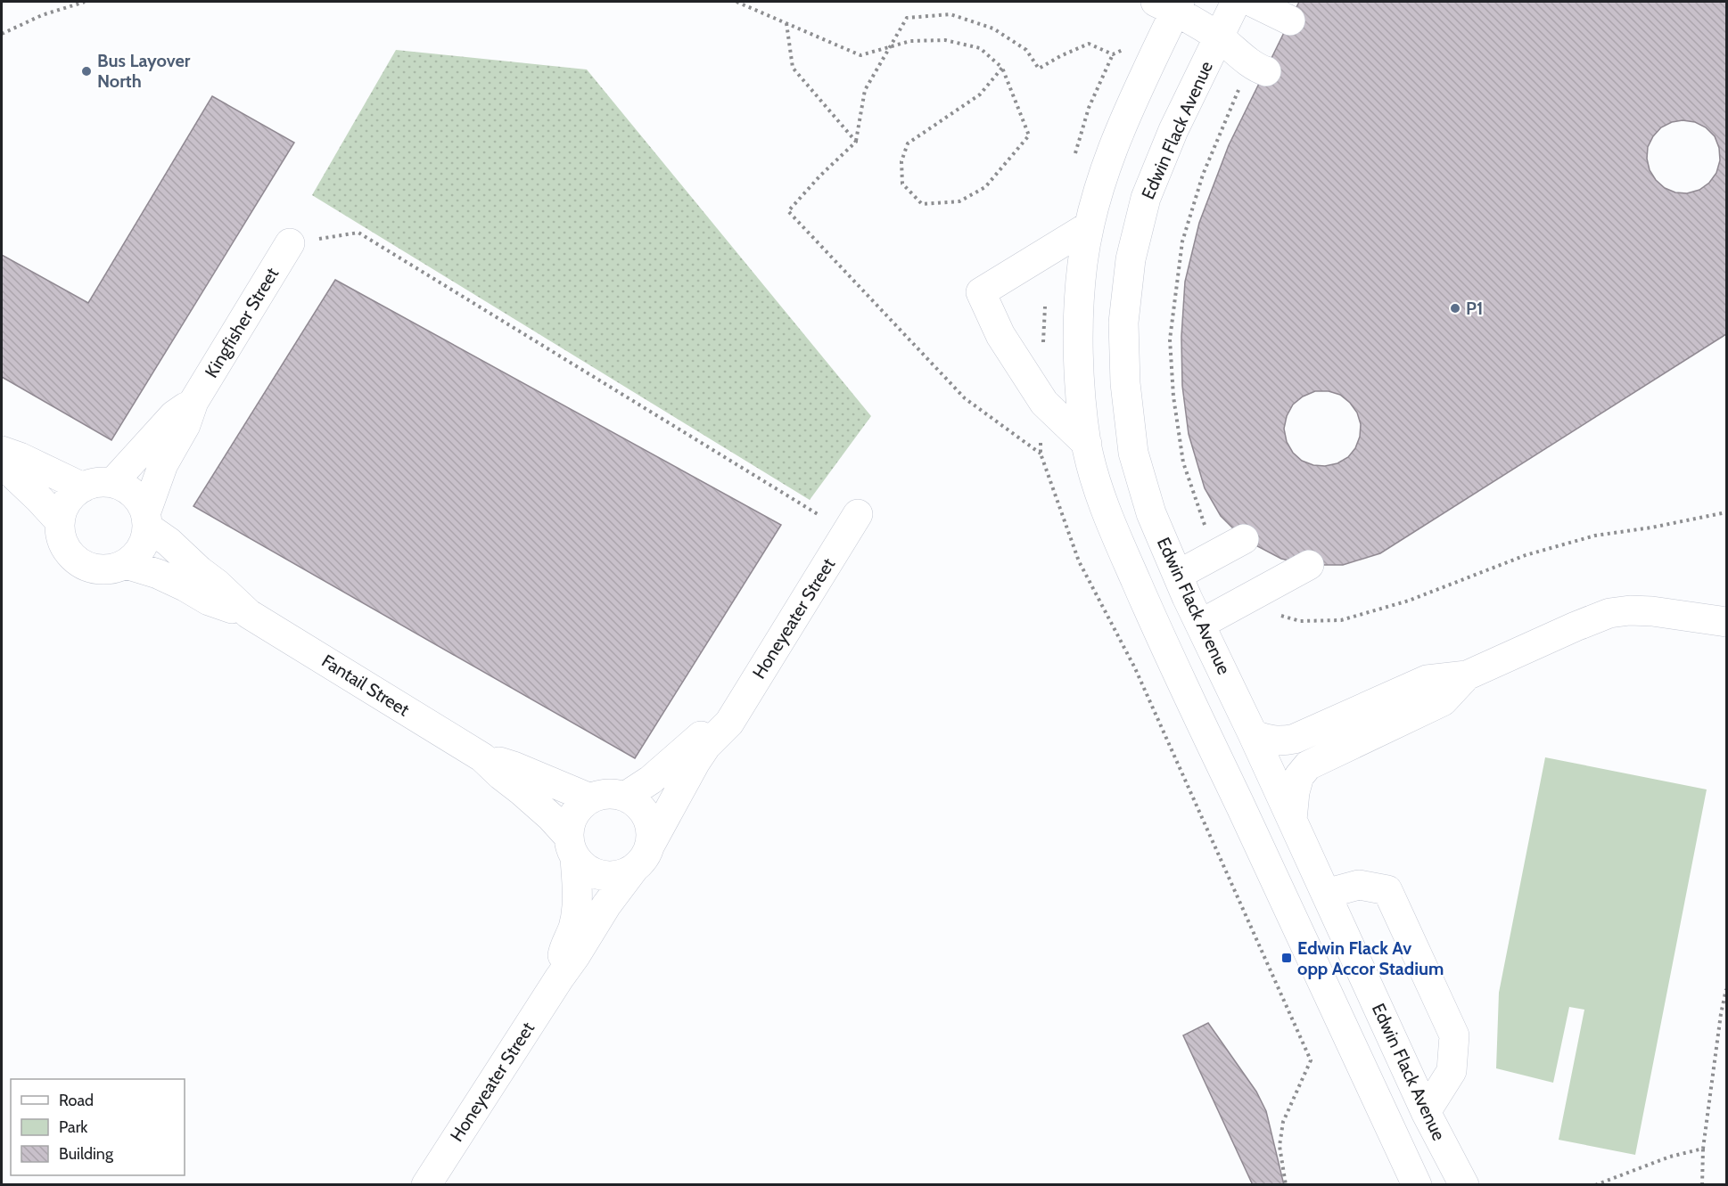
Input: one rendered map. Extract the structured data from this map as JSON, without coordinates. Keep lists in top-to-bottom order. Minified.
{"streets":{"street":["Edwin Flack Avenue","Kingfisher Street","Honeyeater Street","Fantail Street"]},"crossings":[["Kingfisher Street","Fantail Street"],["Honeyeater Street","Fantail Street"]],"places":{"other":["Bus Layover North","P1"],"transit":["Edwin Flack Av opp Accor Stadium"]},"legend":["Road","Park","Building"]}
